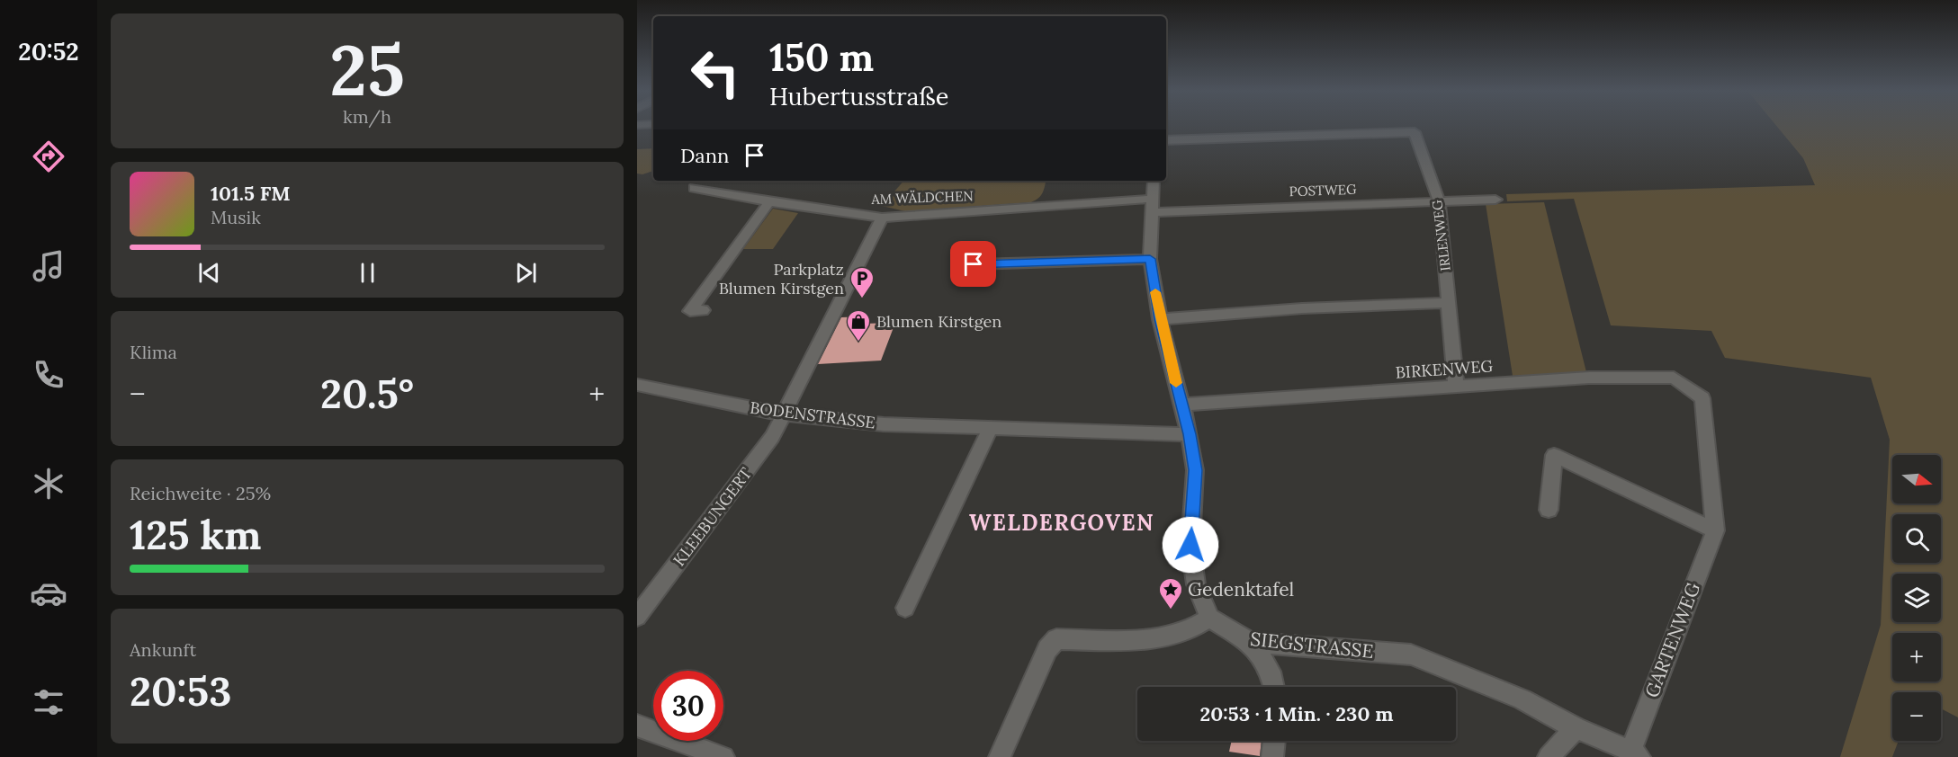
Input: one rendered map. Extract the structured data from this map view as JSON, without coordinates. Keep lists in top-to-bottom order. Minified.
{"streets":{"street":["POSTWEG","AM WÄLDCHEN","IRLENWEG","BIRKENWEG","BODENSTRASSE","KLEEBUNGERT","GARTENWEG","SIEGSTRASSE"]},"crossings":[["POSTWEG","AM WÄLDCHEN"],["POSTWEG","IRLENWEG"],["AM WÄLDCHEN","KLEEBUNGERT"],["IRLENWEG","BIRKENWEG"],["BIRKENWEG","GARTENWEG"],["BODENSTRASSE","KLEEBUNGERT"],["GARTENWEG","SIEGSTRASSE"]],"districts":["WELDERGOVEN"],"places":{"parking":["Parkplatz Blumen Kirstgen"],"shop":["Blumen Kirstgen"],"place":["Gedenktafel"]},"north":"right","page":{"tabs":"20:52","tile":[["25","km/h"],"Klima",["Reichweite · 25%","125 km"],["Ankunft","20:53"]],"turn":["150 m","Hubertusstraße"],"then":"Dann","song":["101.5 FM","Musik"],"heat":["−","20.5°","+"],"map_buttons":["+","−"],"limit":"30","trip":"20:53 · 1 Min. · 230 m"}}
